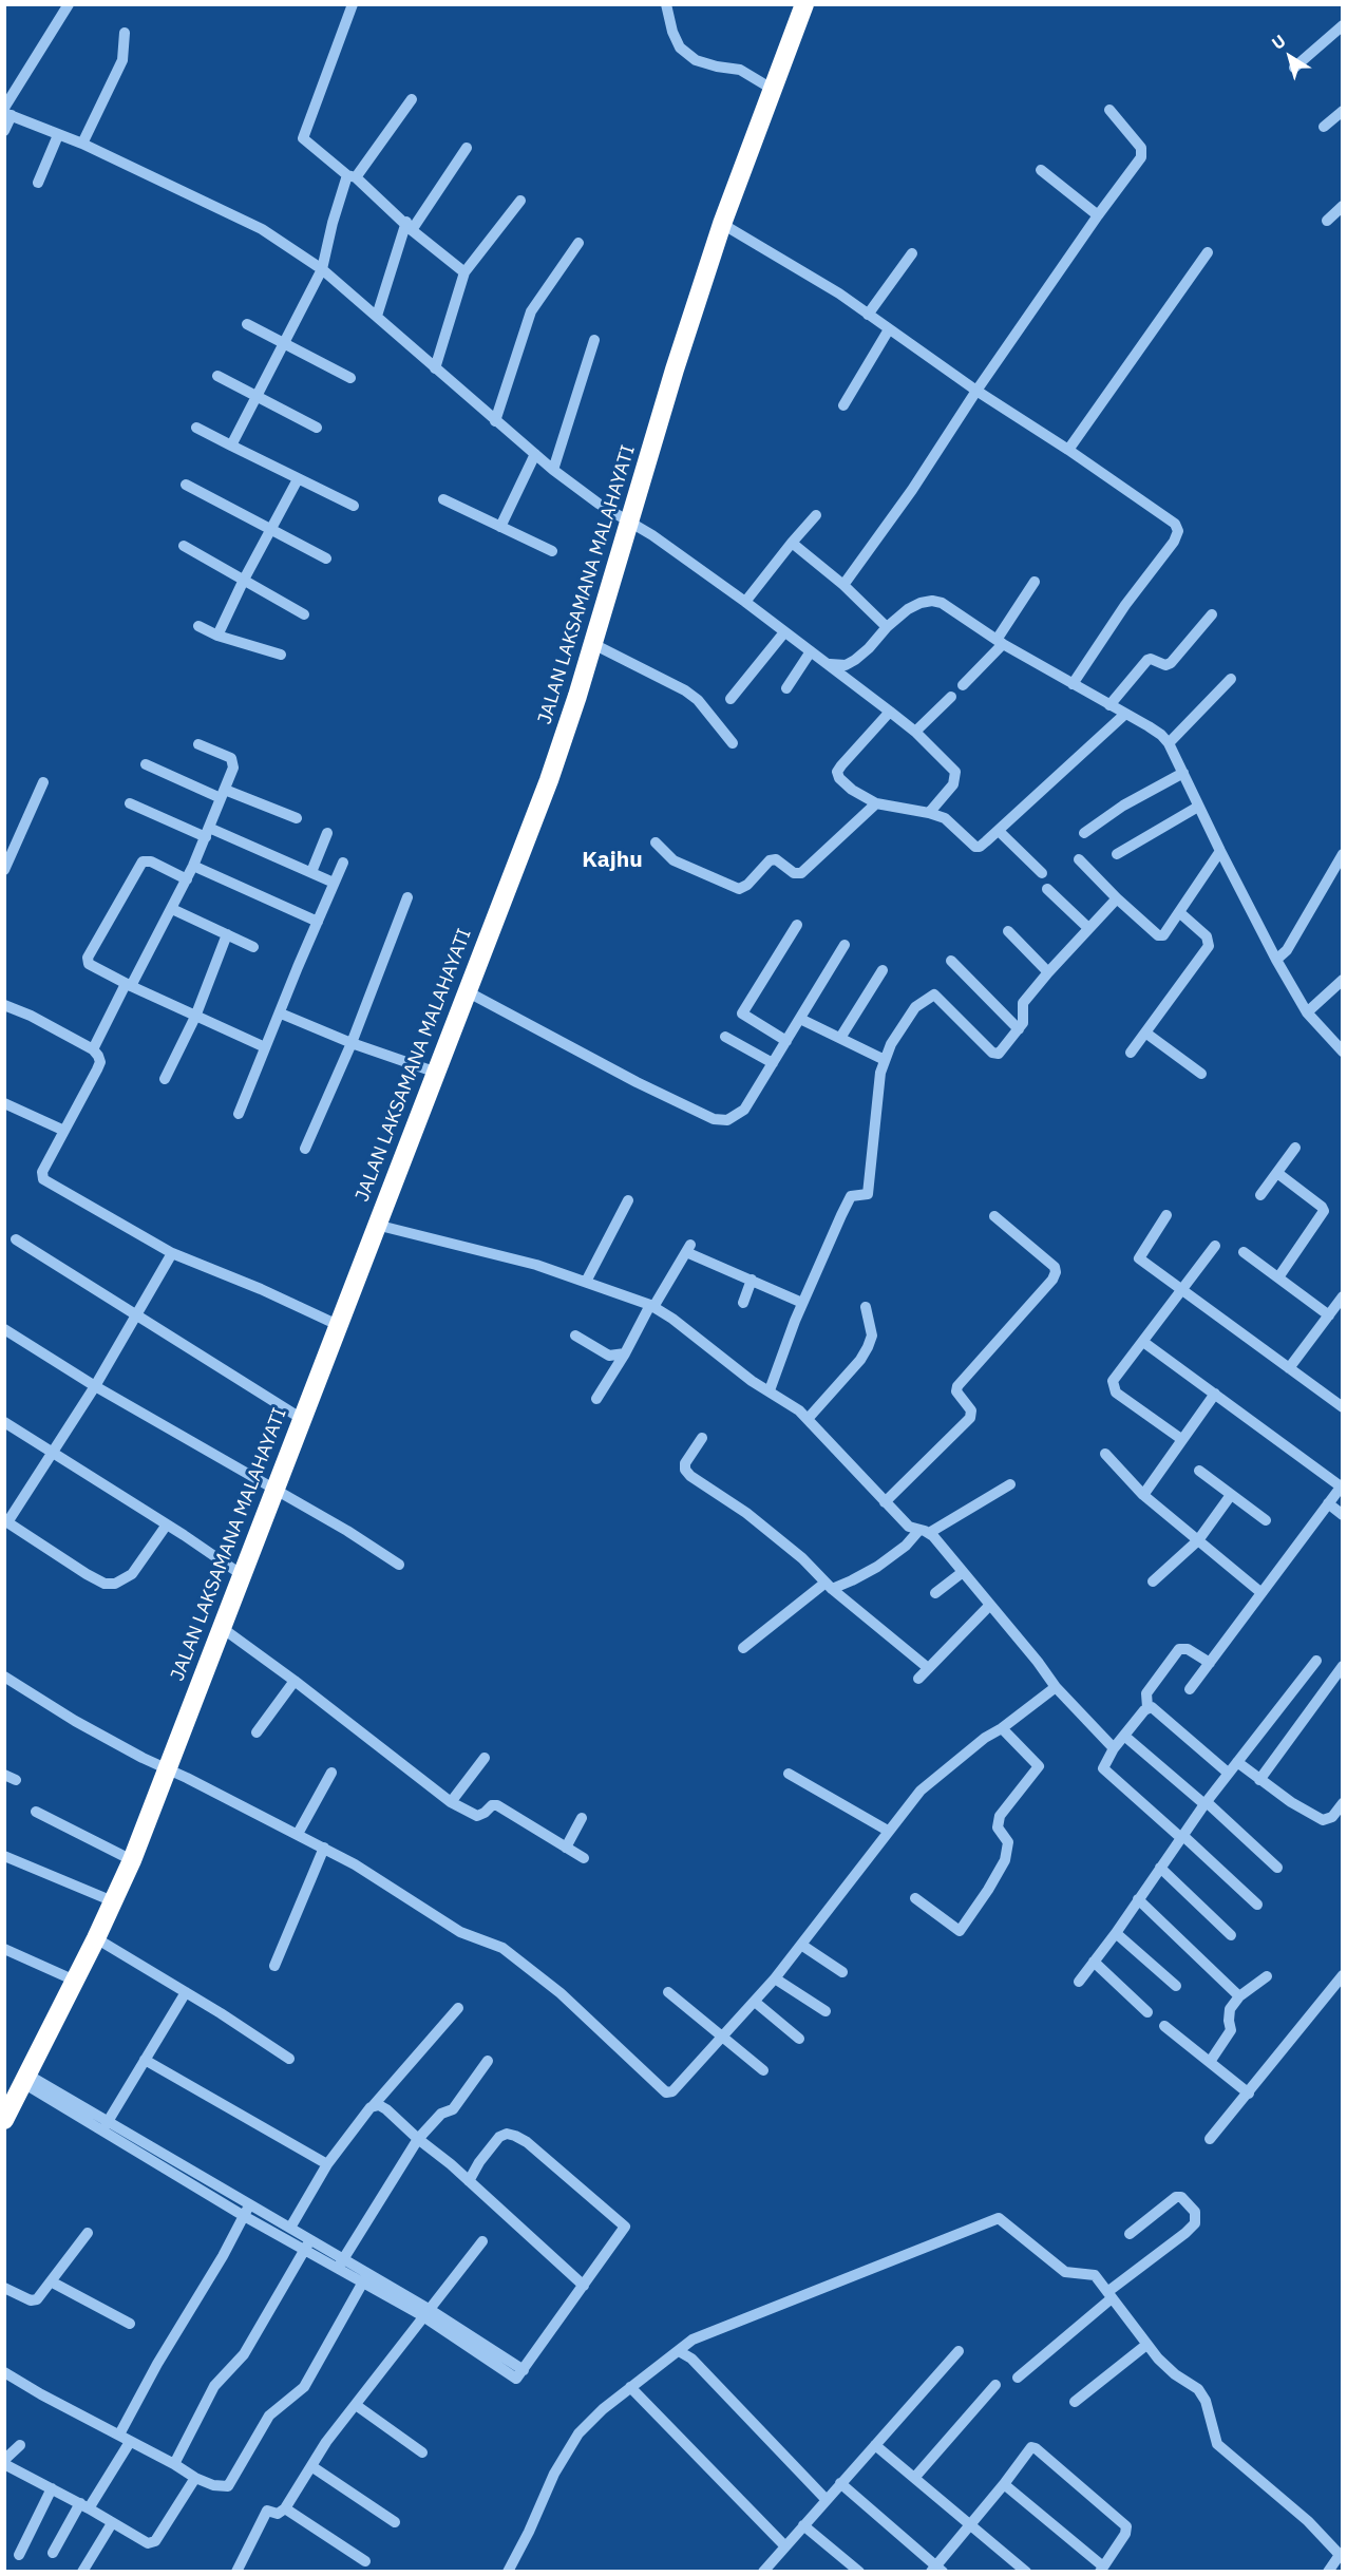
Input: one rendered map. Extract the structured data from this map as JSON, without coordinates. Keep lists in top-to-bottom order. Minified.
{"streets":{"highway":["JALAN LAKSAMANA MALAHAYATI"]},"districts":["Kajhu"],"north":"top left"}
